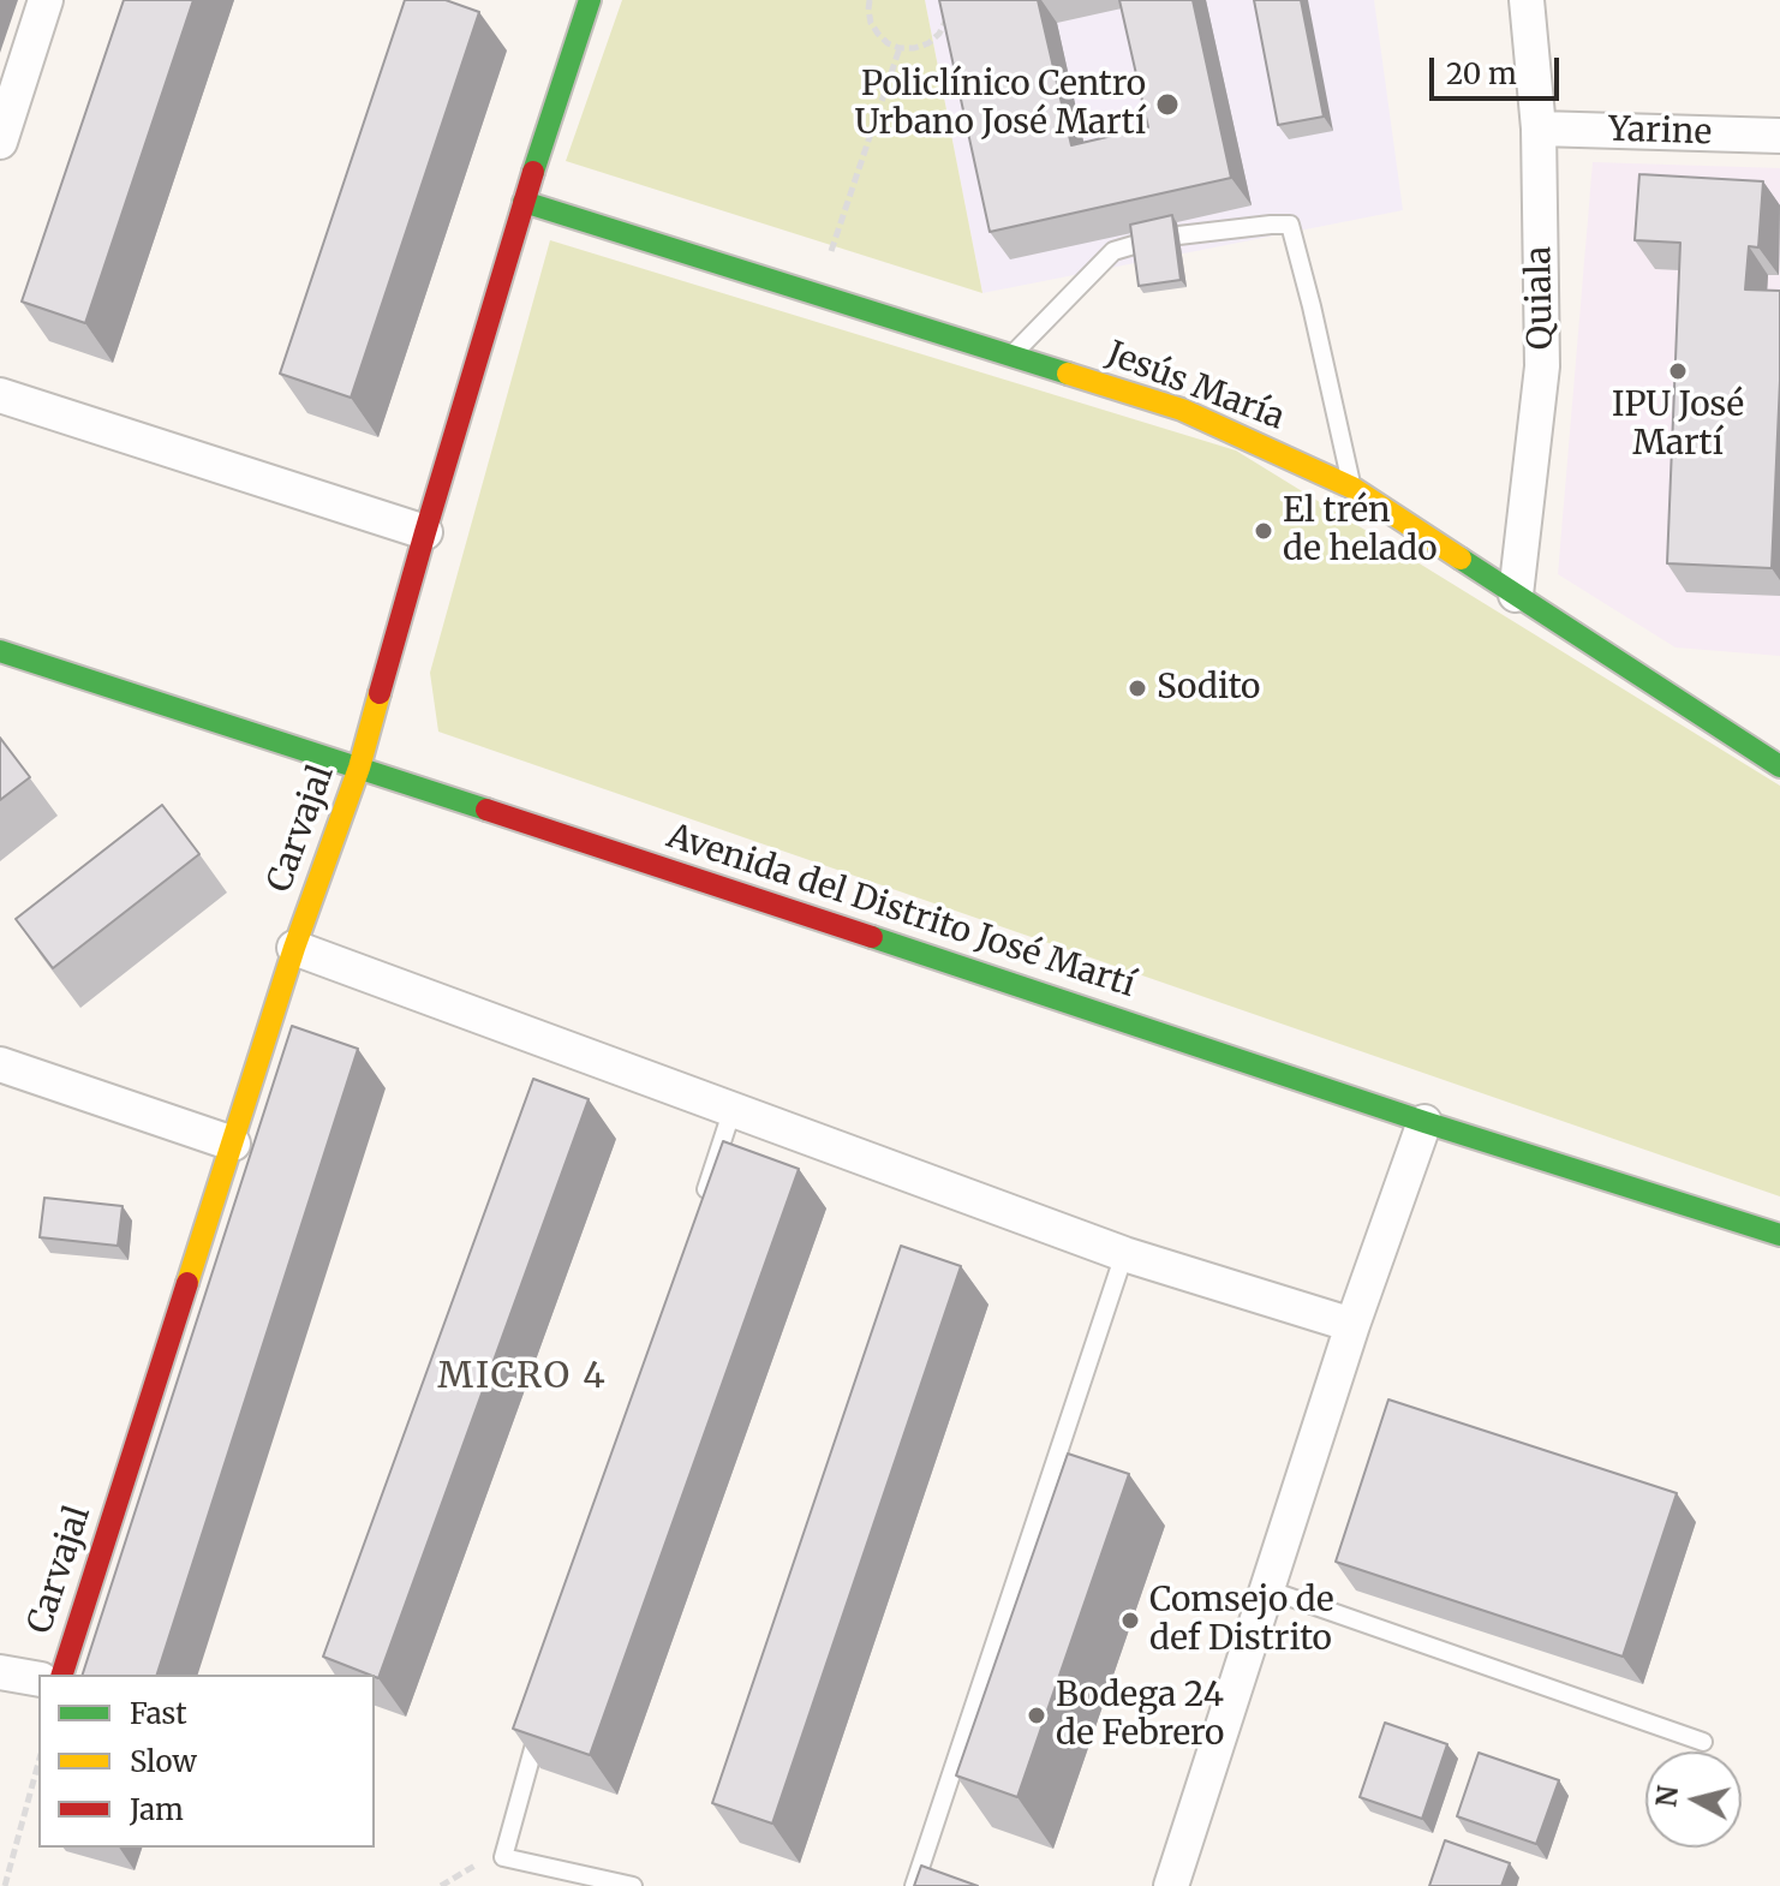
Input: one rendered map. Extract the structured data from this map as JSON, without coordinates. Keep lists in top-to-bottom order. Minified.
{"streets":{"street":["Yarine","Quiala","Jesús María","Carvajal","Avenida del Distrito José Martí"]},"crossings":[["Yarine","Quiala"],["Quiala","Jesús María"],["Jesús María","Carvajal"],["Carvajal","Avenida del Distrito José Martí"]],"districts":["MICRO 4"],"places":["Policlínico Centro Urbano José Martí","IPU José Martí","El trén de helado","Sodito","Comsejo de def Distrito","Bodega 24 de Febrero"],"legend":["Fast","Slow","Jam"],"scale_bar":"20 m","north":"left"}
